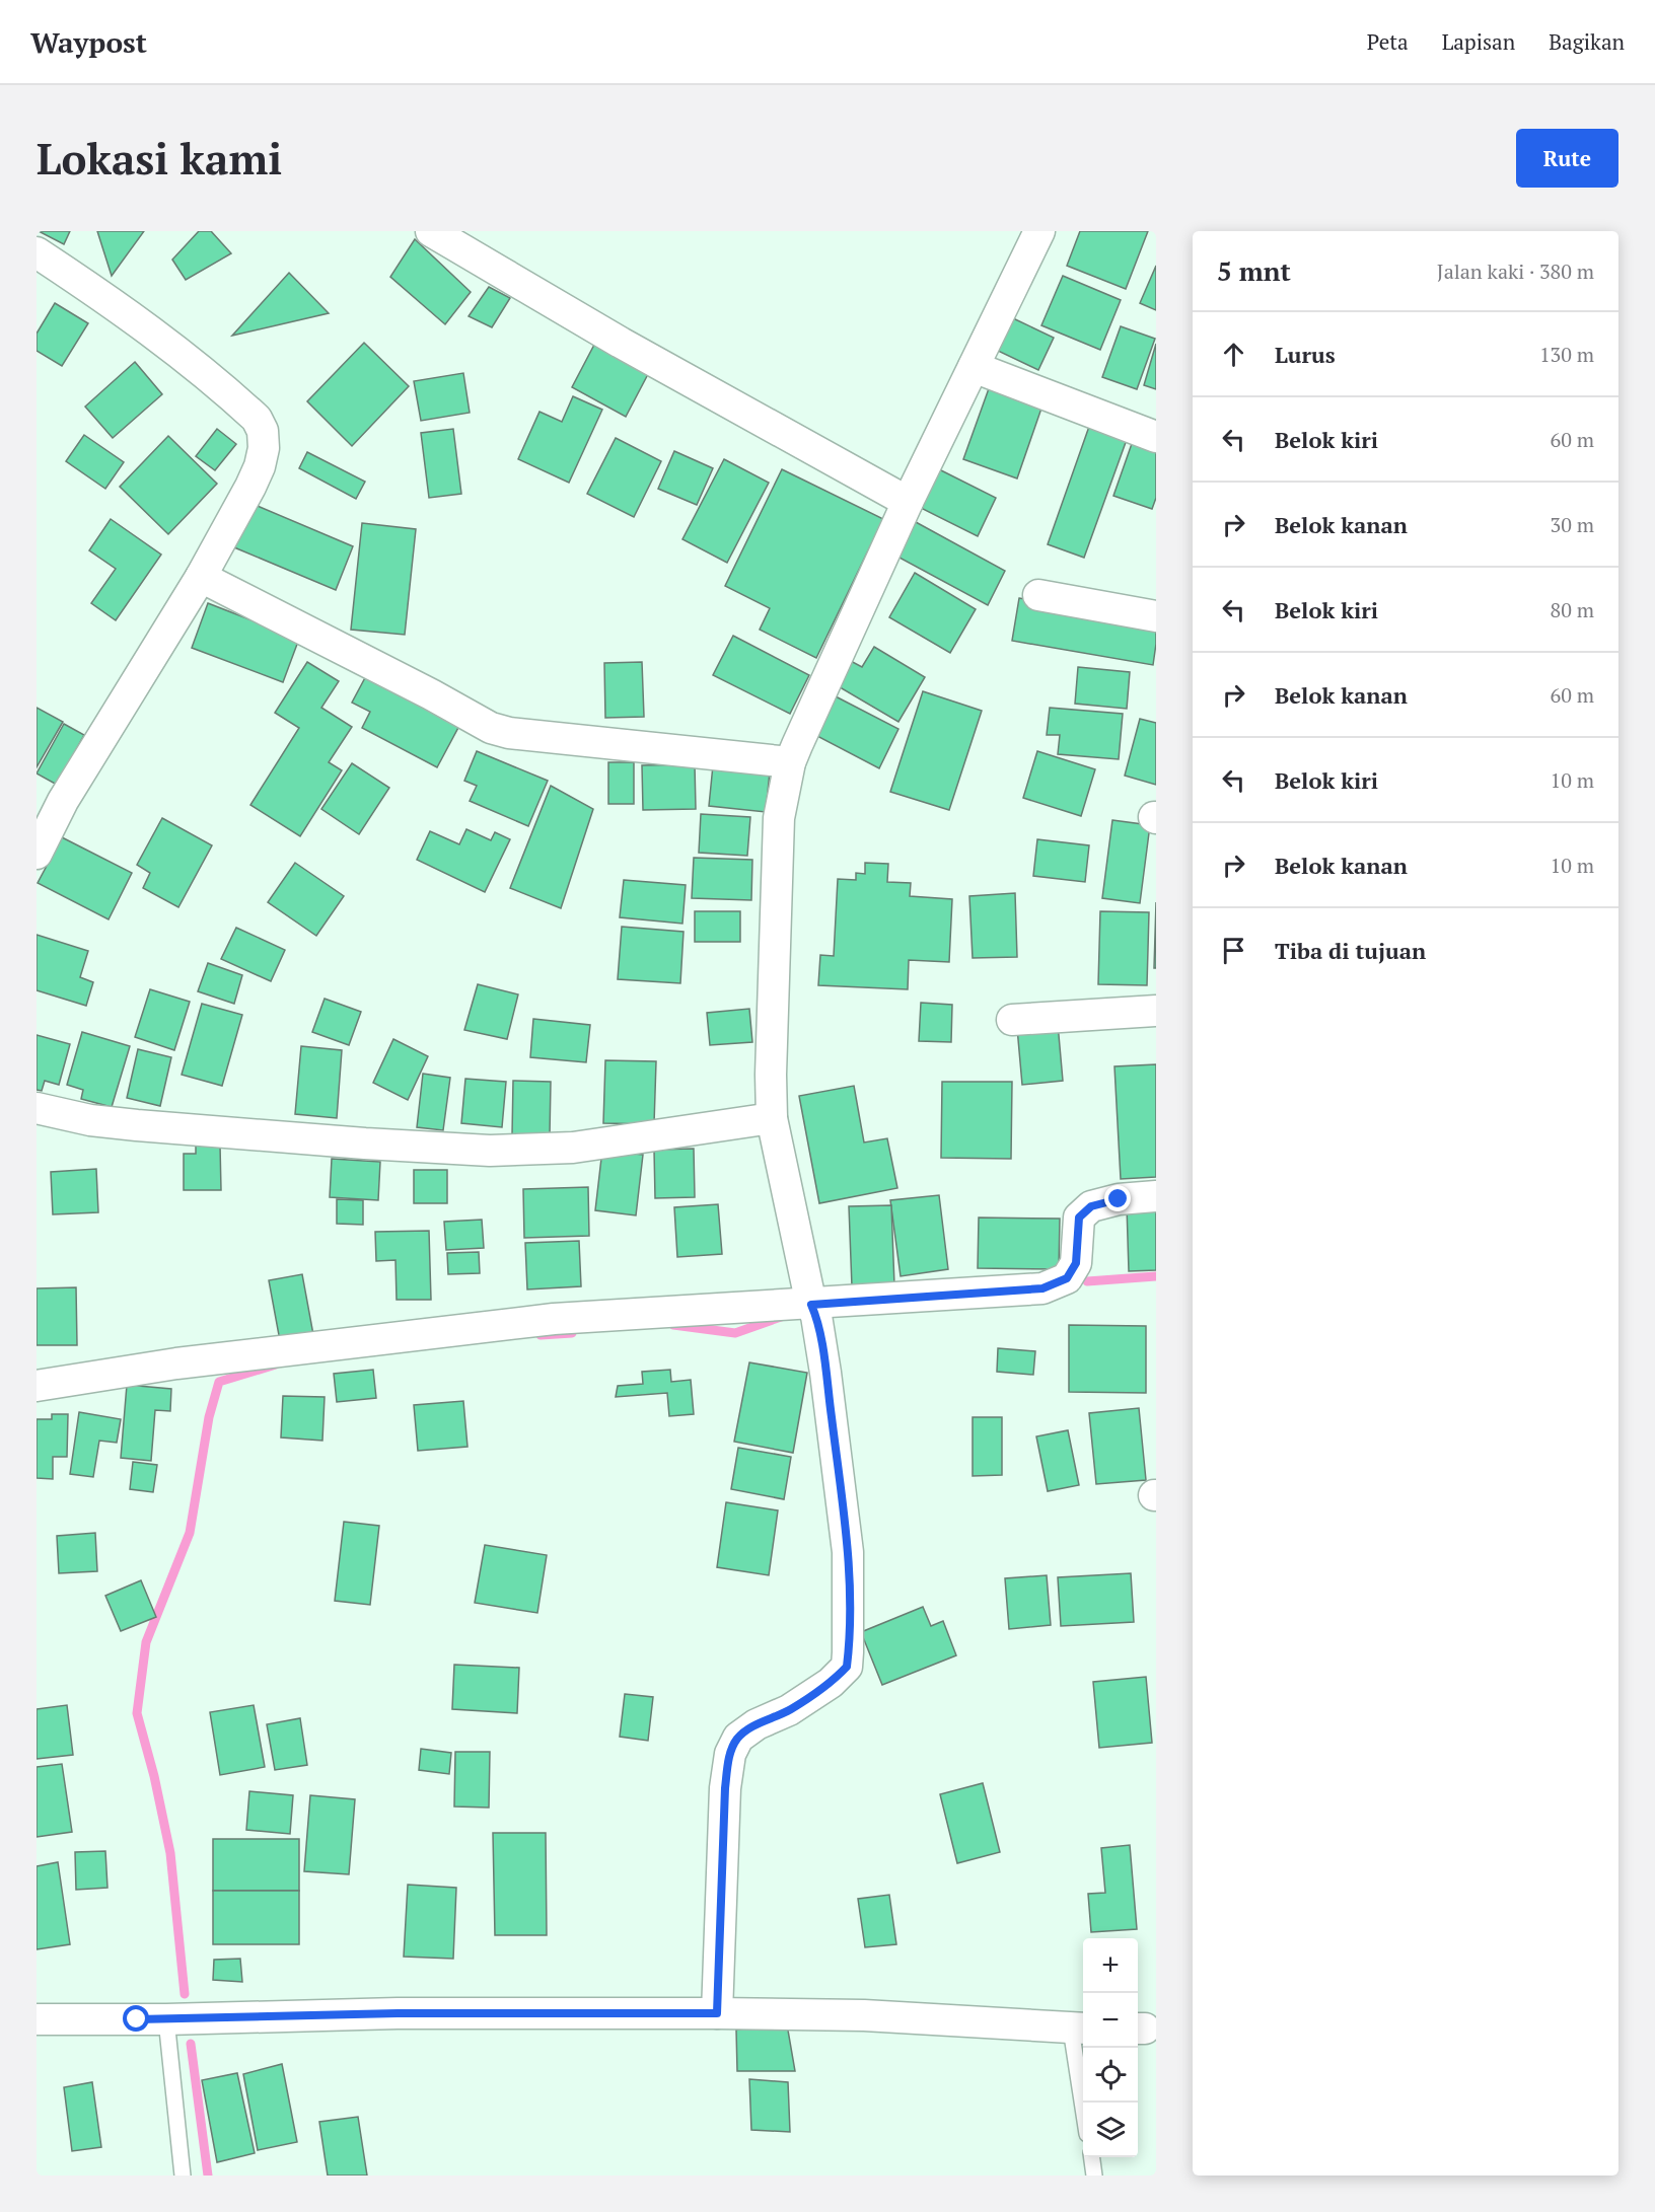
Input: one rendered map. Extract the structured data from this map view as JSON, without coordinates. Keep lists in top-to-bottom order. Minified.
{"page":{"header":"Waypost","nav":["Peta","Lapisan","Bagikan"],"buttons":"Rute","title":"Lokasi kami","heading":["5 mnt","Jalan kaki · 380 m"],"list":[["Lurus","130 m"],["Belok kiri","60 m"],["Belok kanan","30 m"],["Belok kiri","80 m"],["Belok kanan","60 m"],["Belok kiri","10 m"],["Belok kanan","10 m"],"Tiba di tujuan"],"map_buttons":["+","−"]}}
